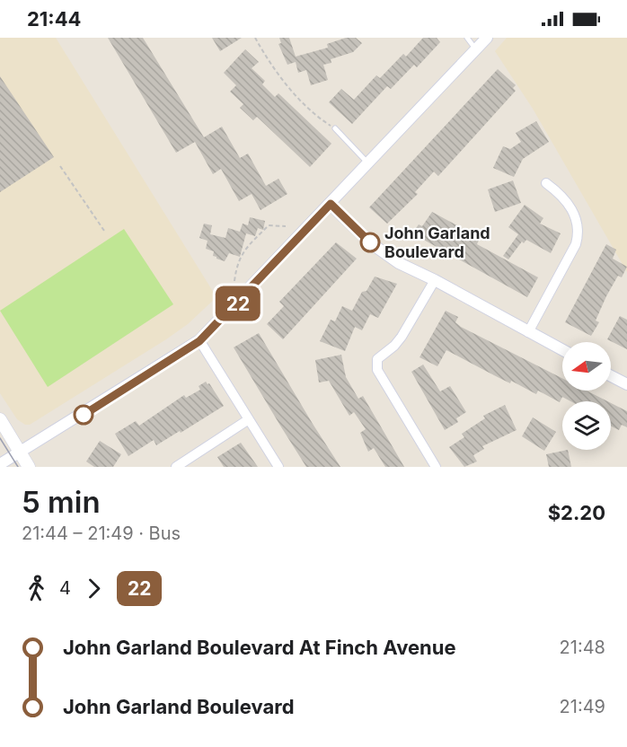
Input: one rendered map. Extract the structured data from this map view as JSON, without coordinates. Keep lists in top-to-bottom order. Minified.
{"places":["John Garland Boulevard"],"lines":["bus line 22"],"north":"left","page":{"status":"21:44","on_map":"22","heading":["5 min","21:44 – 21:49 · Bus","$2.20"],"legs":["4","22"],"list":[{"name":"John Garland Boulevard At Finch Avenue","value":"21:48"},{"name":"John Garland Boulevard","value":"21:49"}]}}
